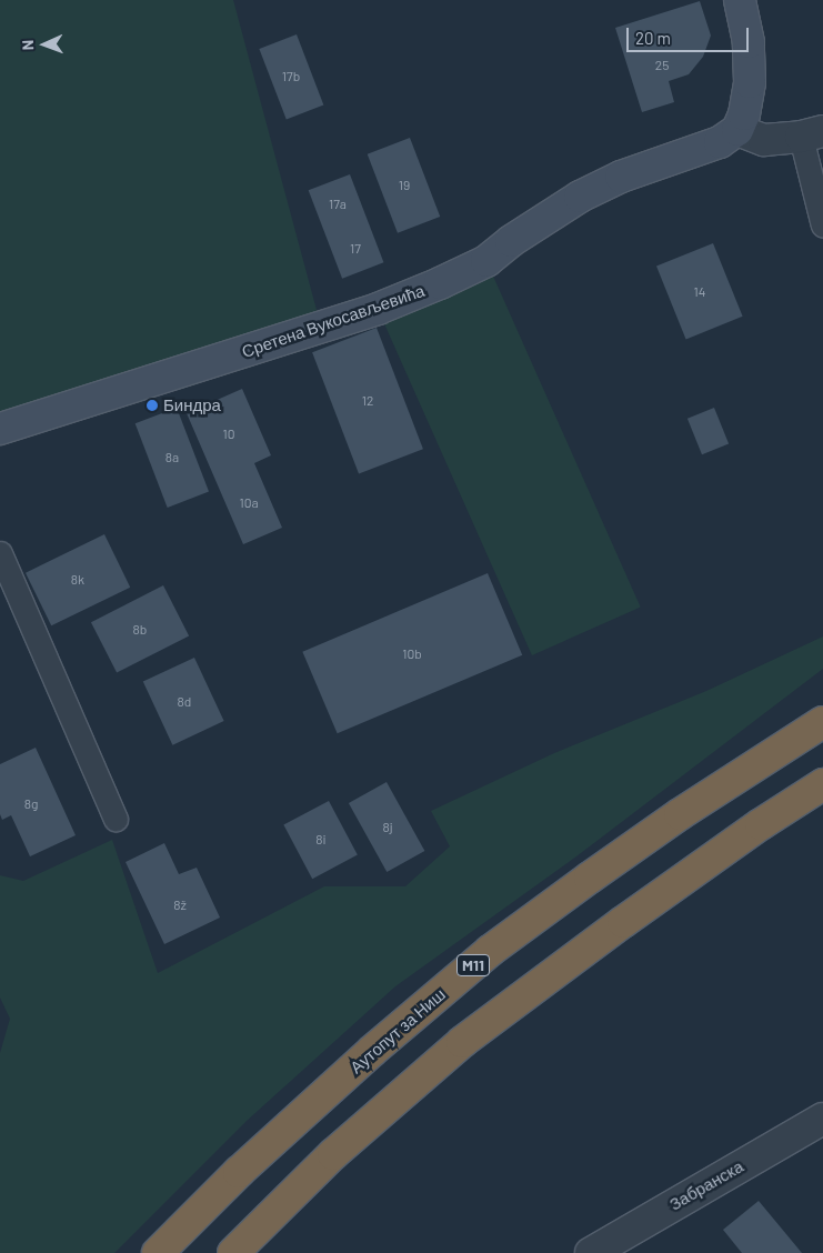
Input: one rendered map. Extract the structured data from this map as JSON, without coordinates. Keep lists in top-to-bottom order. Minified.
{"streets":{"highway":["M11","Аутопут за Ниш"],"street":["Сретена Вукосављевића","Забранска"]},"places":["Биндра"],"house_numbers":["25","17b","19","17a","17","14","12","10","8a","10a","8k","8b","10b","8d","8g","8j","8i","8ž"],"scale_bar":"20 m","north":"left"}
